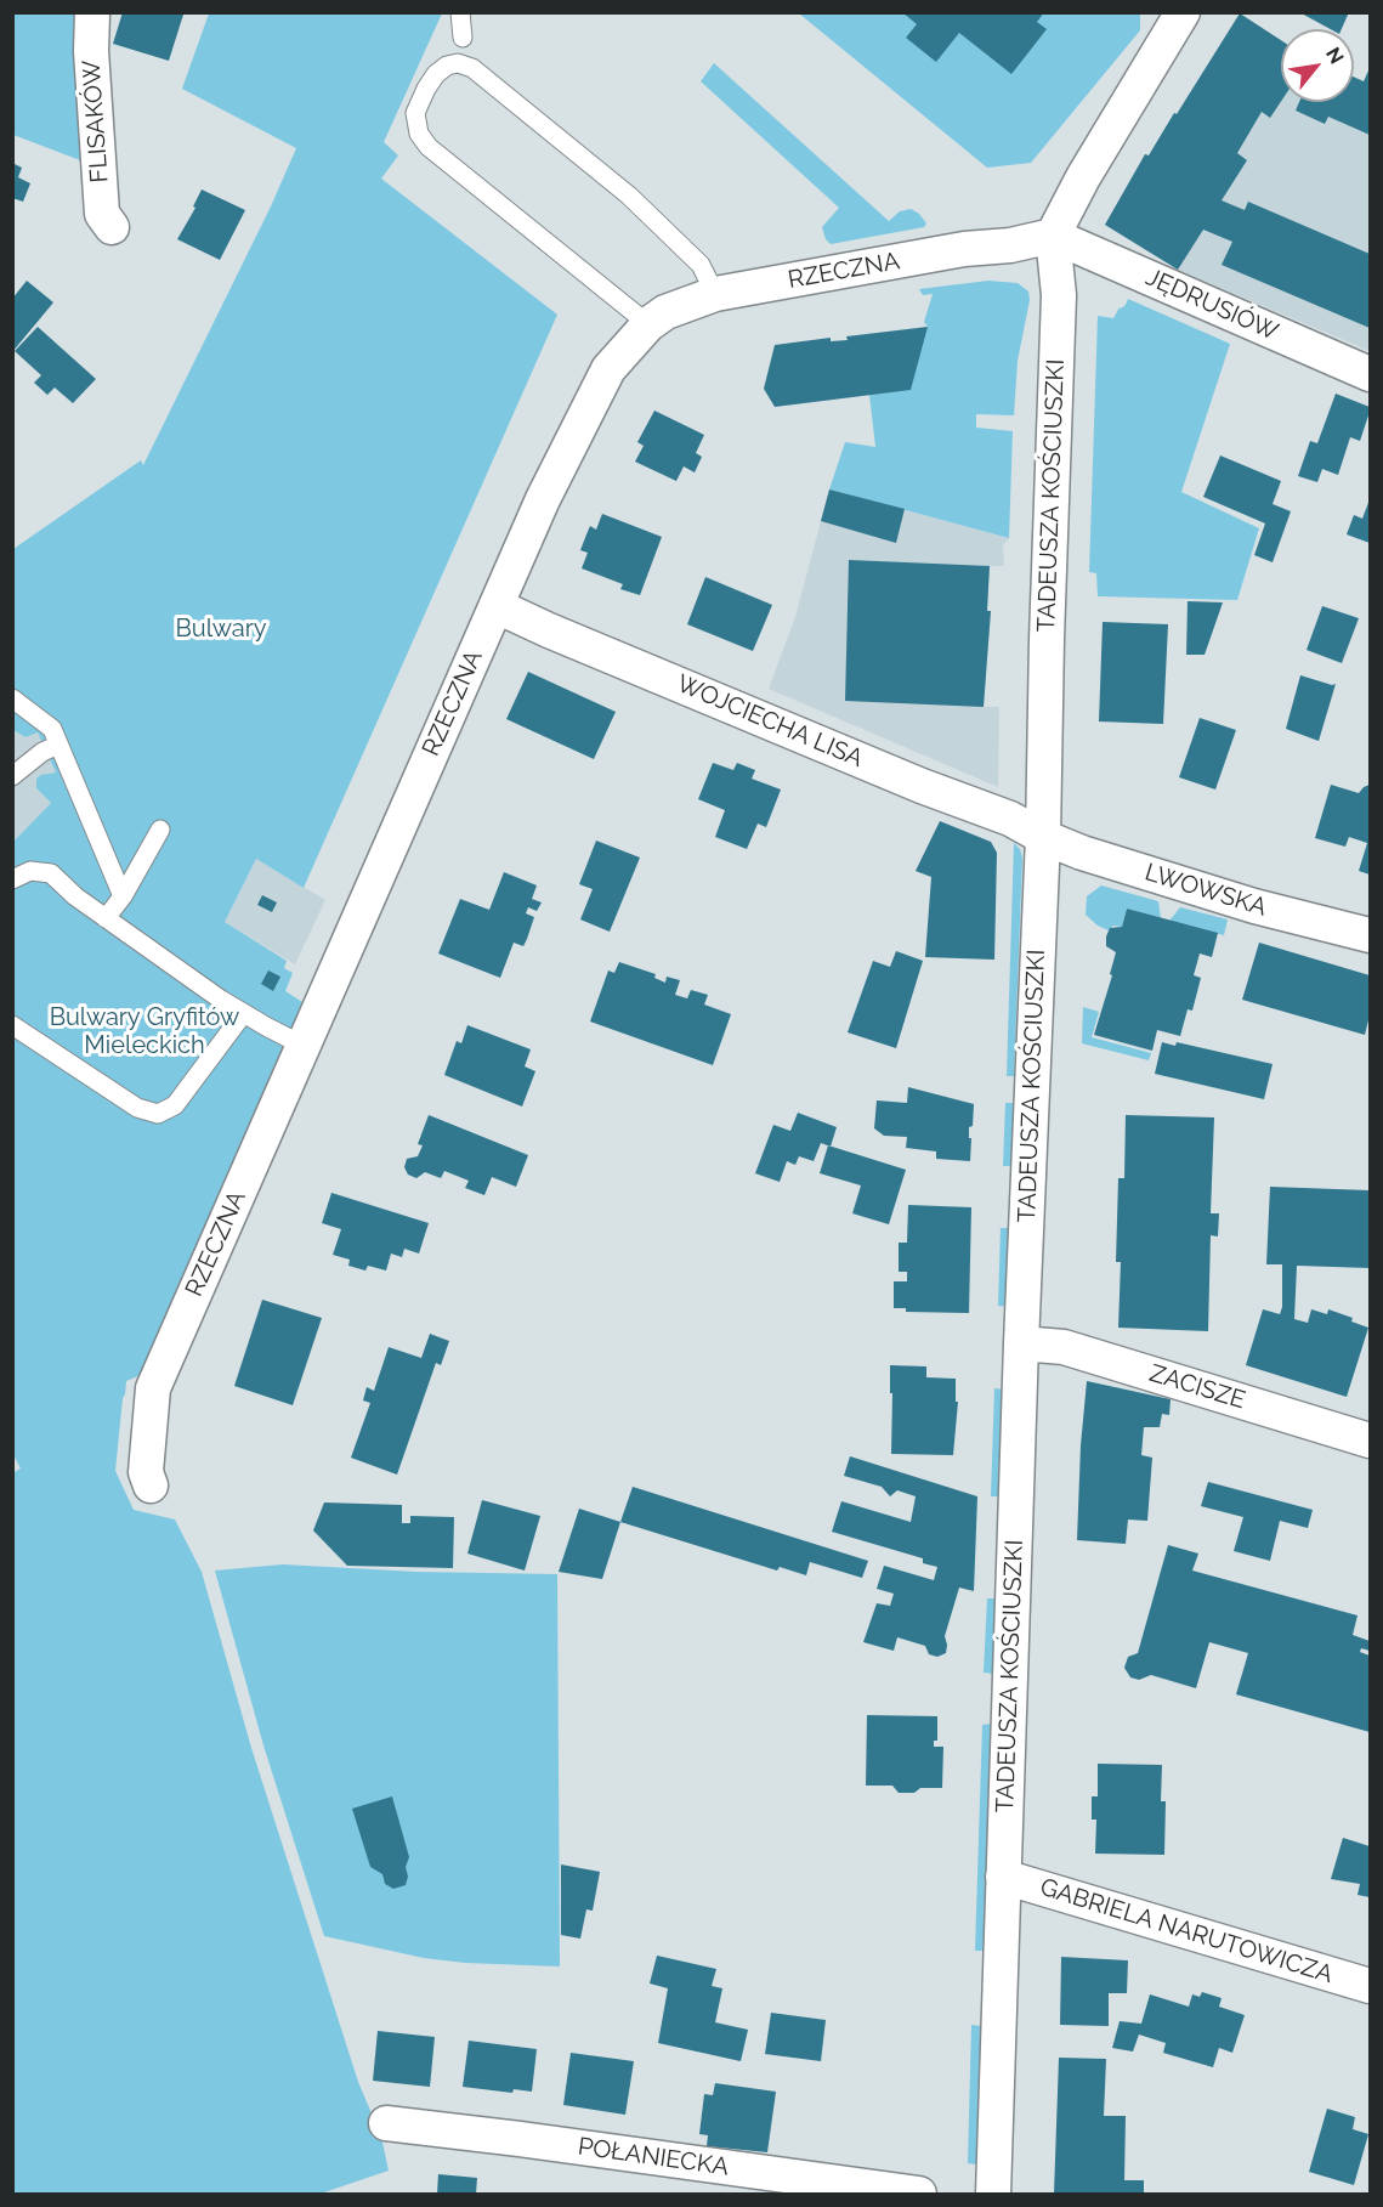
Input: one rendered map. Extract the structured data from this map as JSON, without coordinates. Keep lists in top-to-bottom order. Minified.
{"streets":{"street":["FLISAKÓW","RZECZNA","JĘDRUSIÓW","TADEUSZA KOŚCIUSZKI","WOJCIECHA LISA","LWOWSKA","ZACISZE","GABRIELA NARUTOWICZA","POŁANIECKA"]},"crossings":[["RZECZNA","JĘDRUSIÓW"],["RZECZNA","TADEUSZA KOŚCIUSZKI"],["RZECZNA","WOJCIECHA LISA"],["JĘDRUSIÓW","TADEUSZA KOŚCIUSZKI"],["TADEUSZA KOŚCIUSZKI","WOJCIECHA LISA"],["TADEUSZA KOŚCIUSZKI","LWOWSKA"],["TADEUSZA KOŚCIUSZKI","ZACISZE"],["TADEUSZA KOŚCIUSZKI","GABRIELA NARUTOWICZA"],["WOJCIECHA LISA","LWOWSKA"]],"parks":["Bulwary","Bulwary Gryfitów Mieleckich"],"north":"top right"}
